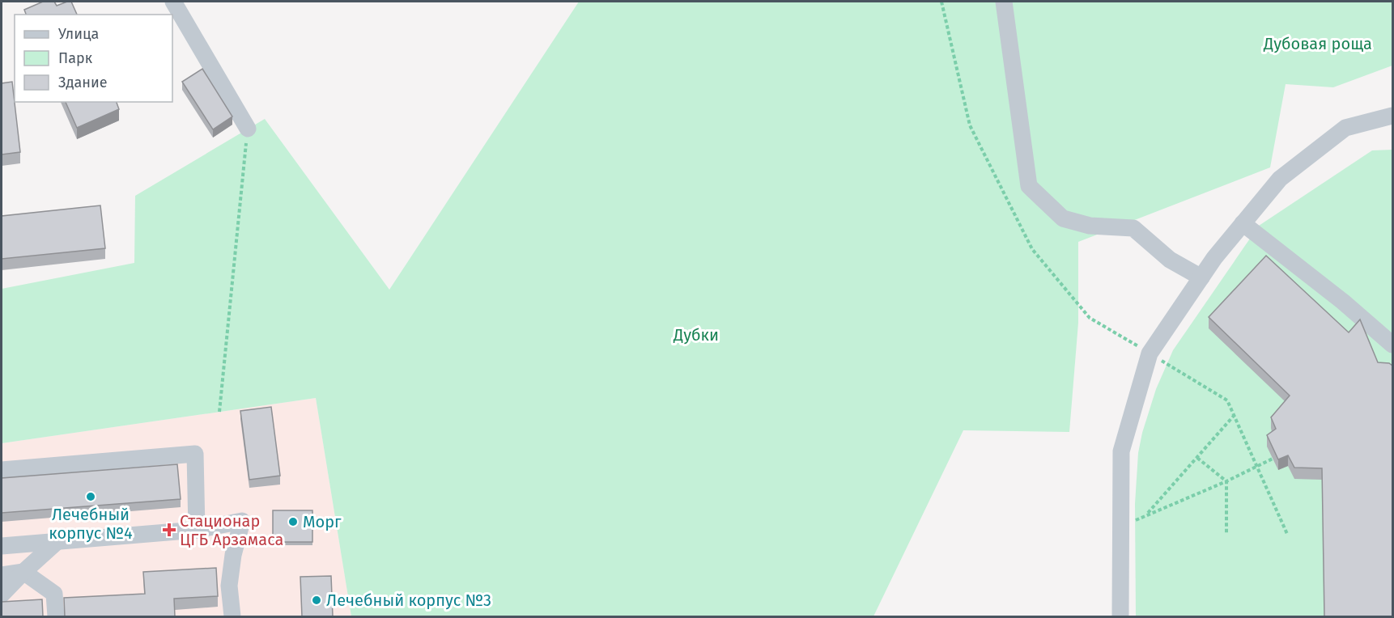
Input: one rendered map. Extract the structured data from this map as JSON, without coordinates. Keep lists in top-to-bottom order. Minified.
{"parks":["Дубовая роща","Дубки"],"places":{"other":["Лечебный корпус №4","Морг","Лечебный корпус №3"],"health":["Стационар ЦГБ Арзамаса"]},"legend":["Улица","Парк","Здание"]}
